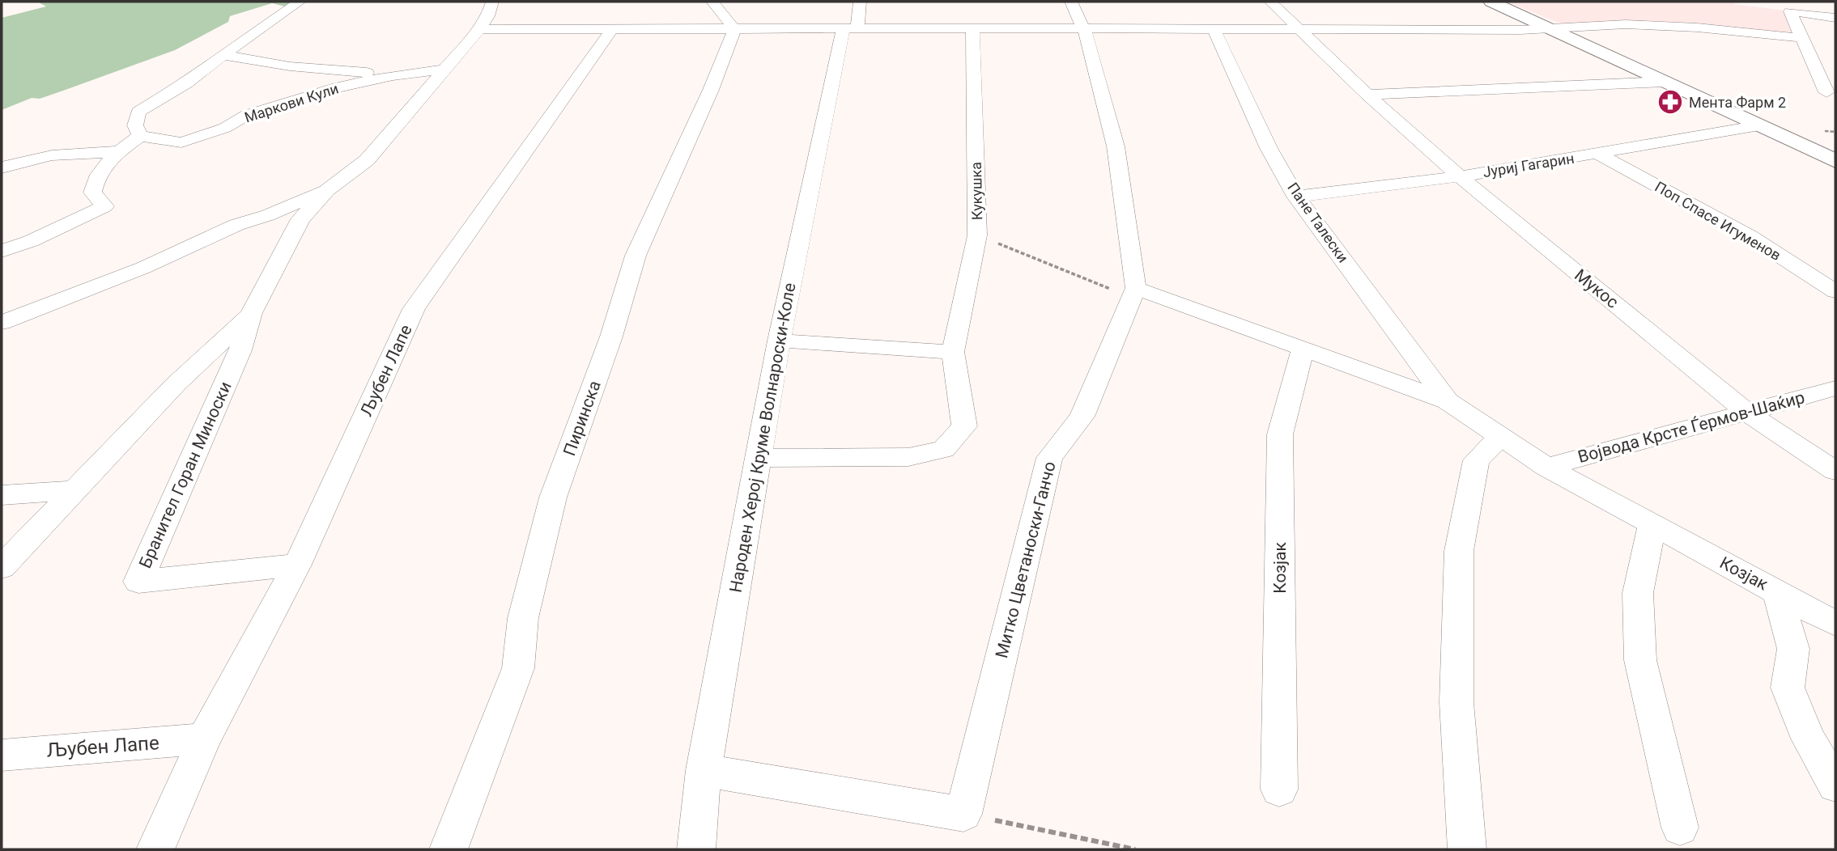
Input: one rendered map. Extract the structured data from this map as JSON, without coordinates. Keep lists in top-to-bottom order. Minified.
{"streets":{"street":["Маркови Кули","Јуриј Гагарин","Кукушка","Поп Спасе Игуменов","Пане Талески","Мукос","Љубен Лапе","Пиринска","Војвода Крсте Ѓермов-Шаќир","Народен Херој Круме Волнароски-Коле","Бранител Горан Миноски","Митко Цветаноски-Ганчо","Козјак"]},"crossings":[["Маркови Кули","Бранител Горан Миноски"],["Јуриј Гагарин","Поп Спасе Игуменов"],["Јуриј Гагарин","Пане Талески"],["Јуриј Гагарин","Мукос"],["Кукушка","Народен Херој Круме Волнароски-Коле"],["Пане Талески","Козјак"],["Мукос","Војвода Крсте Ѓермов-Шаќир"],["Љубен Лапе","Бранител Горан Миноски"],["Војвода Крсте Ѓермов-Шаќир","Козјак"],["Митко Цветаноски-Ганчо","Козјак"]],"places":{"pharmacy":["Мента Фарм 2"]}}
